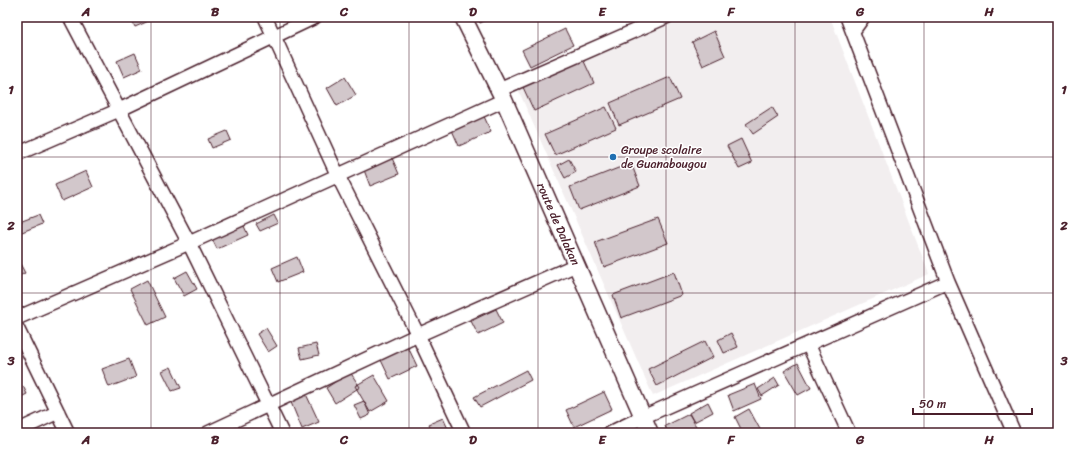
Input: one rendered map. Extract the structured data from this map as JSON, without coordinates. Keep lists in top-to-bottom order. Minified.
{"streets":{"street":["route de Dalakan"]},"places":["Groupe scolaire de Guanabougou"],"scale_bar":"50 m","grid":{"columns":["A","B","C","D","E","F","G","H"],"rows":["1","2","3"]}}
